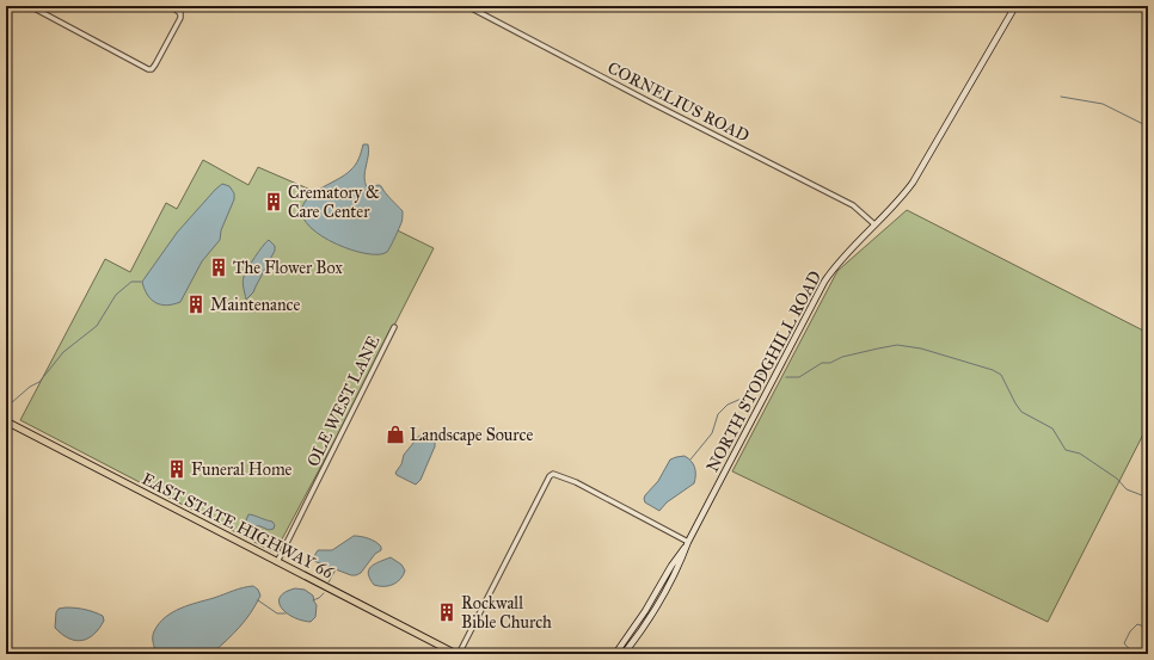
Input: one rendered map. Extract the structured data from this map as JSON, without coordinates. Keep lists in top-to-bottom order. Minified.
{"streets":{"main road":["EAST STATE HIGHWAY 66"],"street":["CORNELIUS ROAD","NORTH STODGHILL ROAD","OLE WEST LANE"]},"crossings":[["CORNELIUS ROAD","NORTH STODGHILL ROAD"],["OLE WEST LANE","EAST STATE HIGHWAY 66"]],"places":{"building":["Crematory & Care Center","The Flower Box","Maintenance","Funeral Home","Rockwall Bible Church"],"shop":["Landscape Source"]}}
